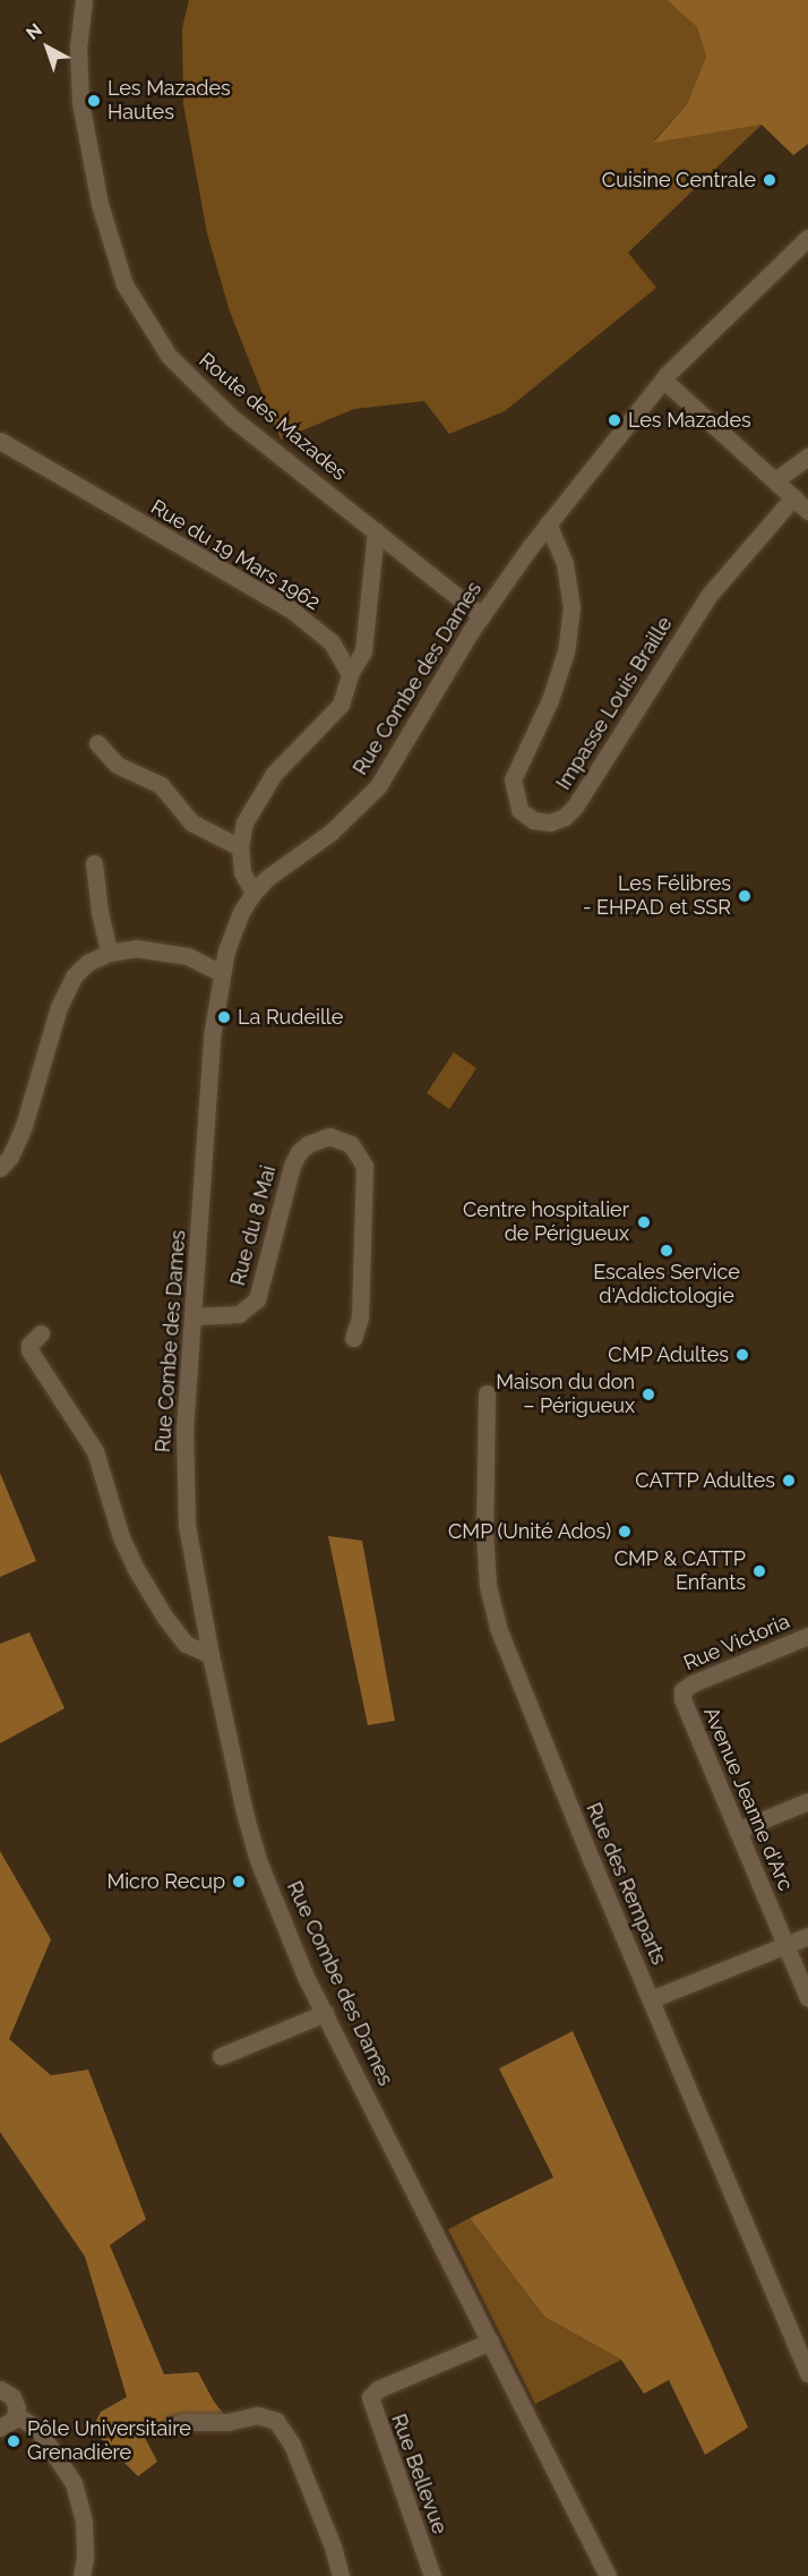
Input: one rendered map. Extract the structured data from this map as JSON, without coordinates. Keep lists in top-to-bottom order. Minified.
{"streets":{"street":["Route des Mazades","Rue du 19 Mars 1962","Rue Combe des Dames","Impasse Louis Braille","Rue du 8 Mai","Rue Victoria","Avenue Jeanne d'Arc","Rue des Remparts","Rue Bellevue"]},"crossings":[["Route des Mazades","Rue Combe des Dames"],["Rue Combe des Dames","Impasse Louis Braille"],["Rue Combe des Dames","Rue du 8 Mai"],["Rue Combe des Dames","Rue Bellevue"],["Rue Victoria","Avenue Jeanne d'Arc"]],"places":["Les Mazades Hautes","Cuisine Centrale","Les Mazades","Les Félibres - EHPAD et SSR","La Rudeille","Centre hospitalier de Périgueux","Escales Service d'Addictologie","CMP Adultes","Maison du don – Périgueux","CATTP Adultes","CMP (Unité Ados)","CMP & CATTP Enfants","Micro Recup","Pôle Universitaire Grenadière"],"north":"top left"}
